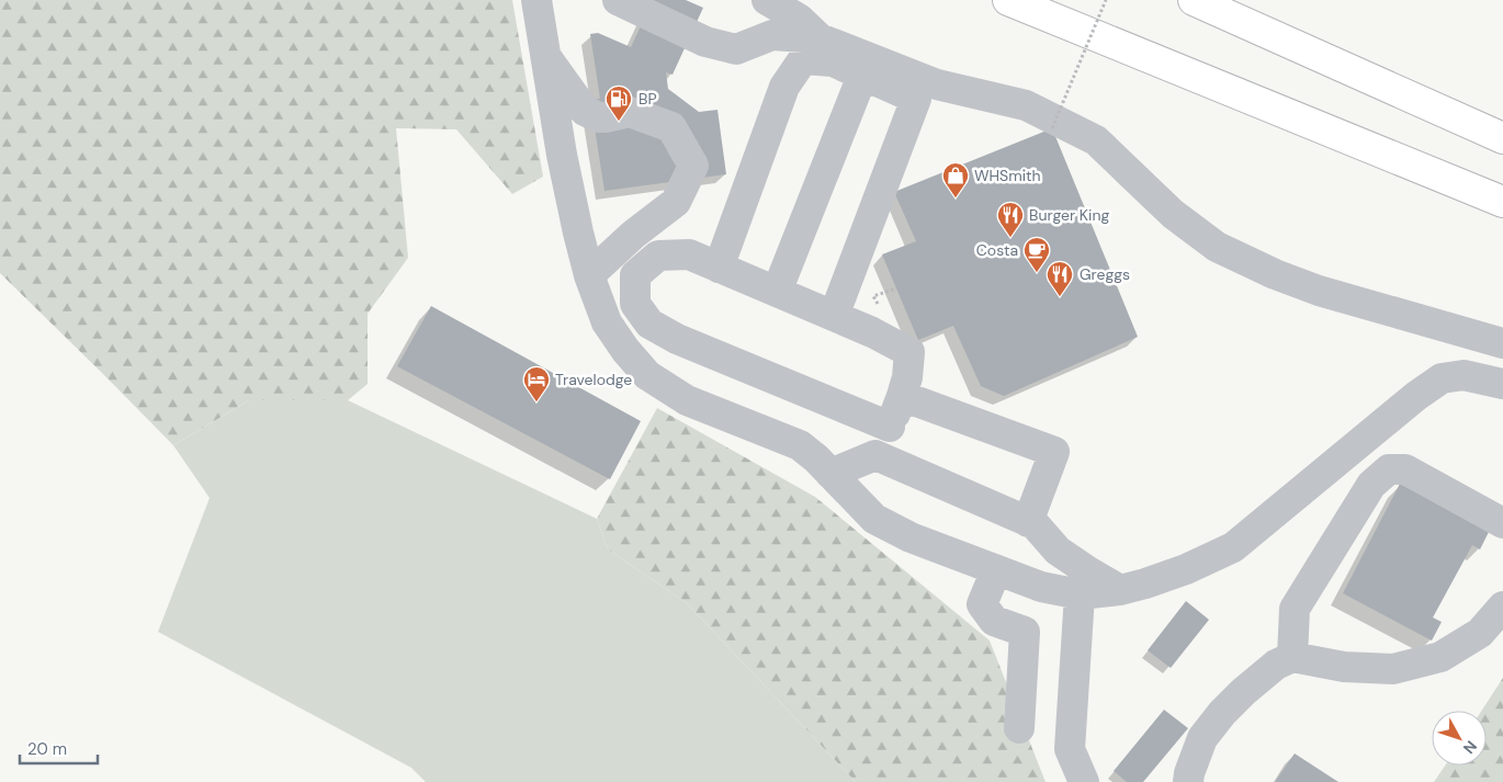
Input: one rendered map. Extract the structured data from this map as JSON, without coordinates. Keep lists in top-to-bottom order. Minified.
{"places":{"fuel station":["BP"],"shop":["WHSmith"],"restaurant":["Burger King","Greggs"],"cafe":["Costa"],"hotel":["Travelodge"]},"scale_bar":"20 m","north":"bottom right"}
